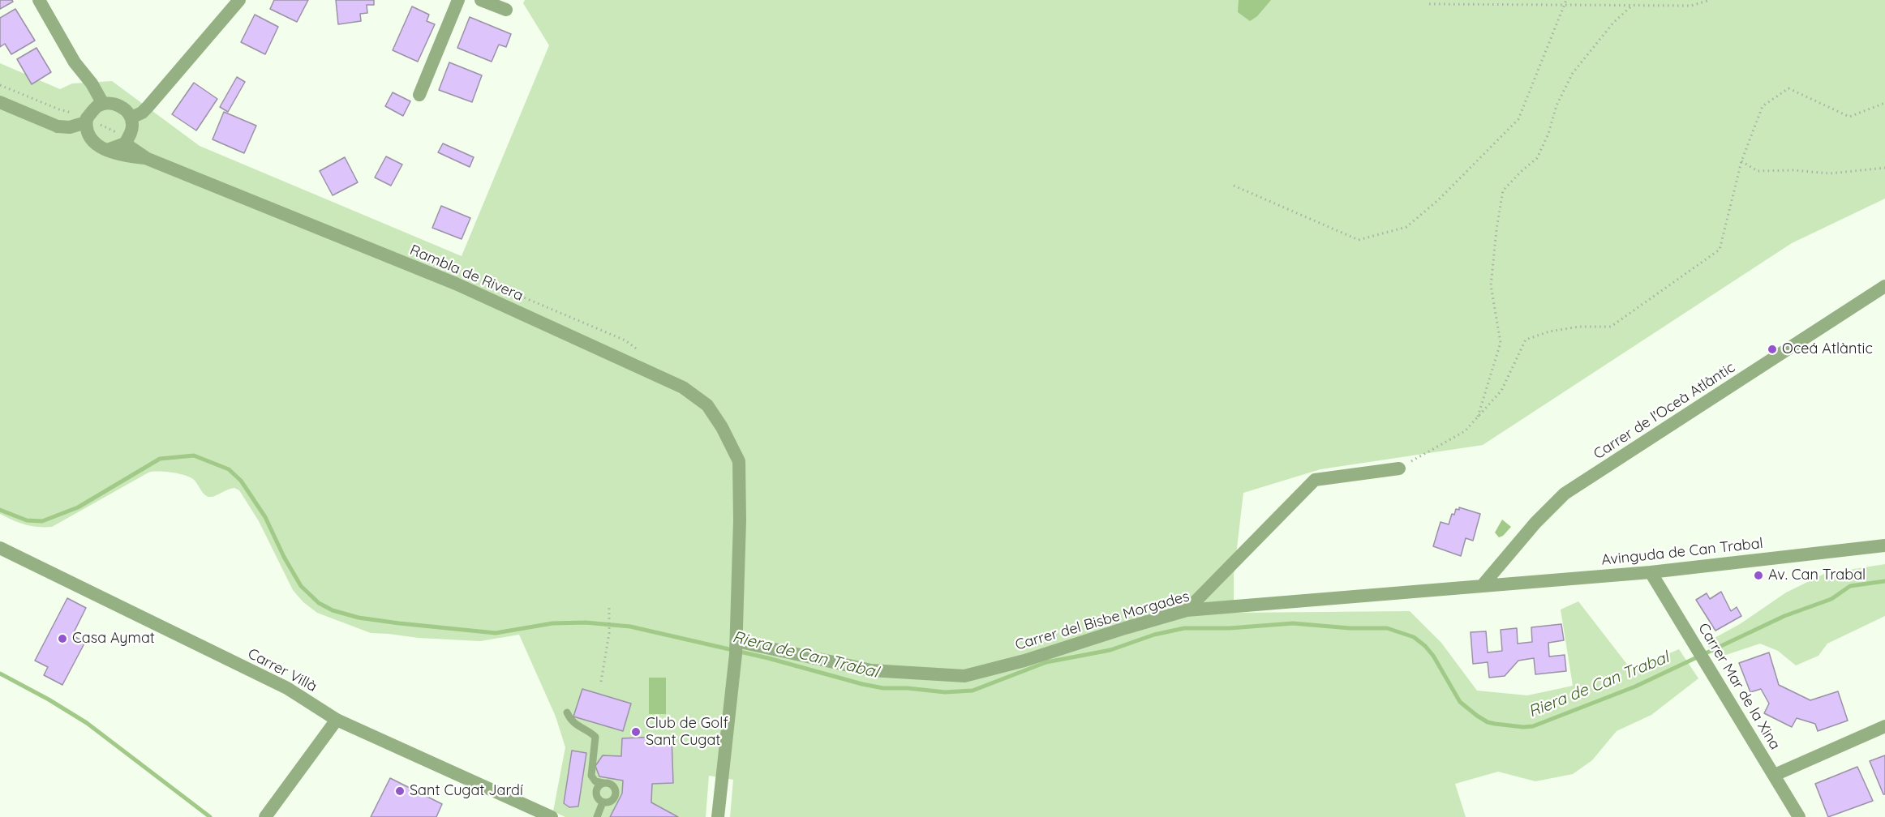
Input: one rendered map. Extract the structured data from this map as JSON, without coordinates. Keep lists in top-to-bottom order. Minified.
{"streets":{"street":["Rambla de Rivera","Carrer de l'Oceà Atlàntic","Avinguda de Can Trabal","Carrer del Bisbe Morgades","Carrer Villà","Carrer Mar de la Xina"]},"crossings":[["Rambla de Rivera","Carrer del Bisbe Morgades"],["Carrer de l'Oceà Atlàntic","Avinguda de Can Trabal"],["Carrer de l'Oceà Atlàntic","Carrer del Bisbe Morgades"],["Avinguda de Can Trabal","Carrer del Bisbe Morgades"],["Avinguda de Can Trabal","Carrer Mar de la Xina"]],"water":["Riera de Can Trabal"],"places":["Oceá Atlàntic","Av. Can Trabal","Casa Aymat","Club de Golf Sant Cugat","Sant Cugat Jardí"]}
